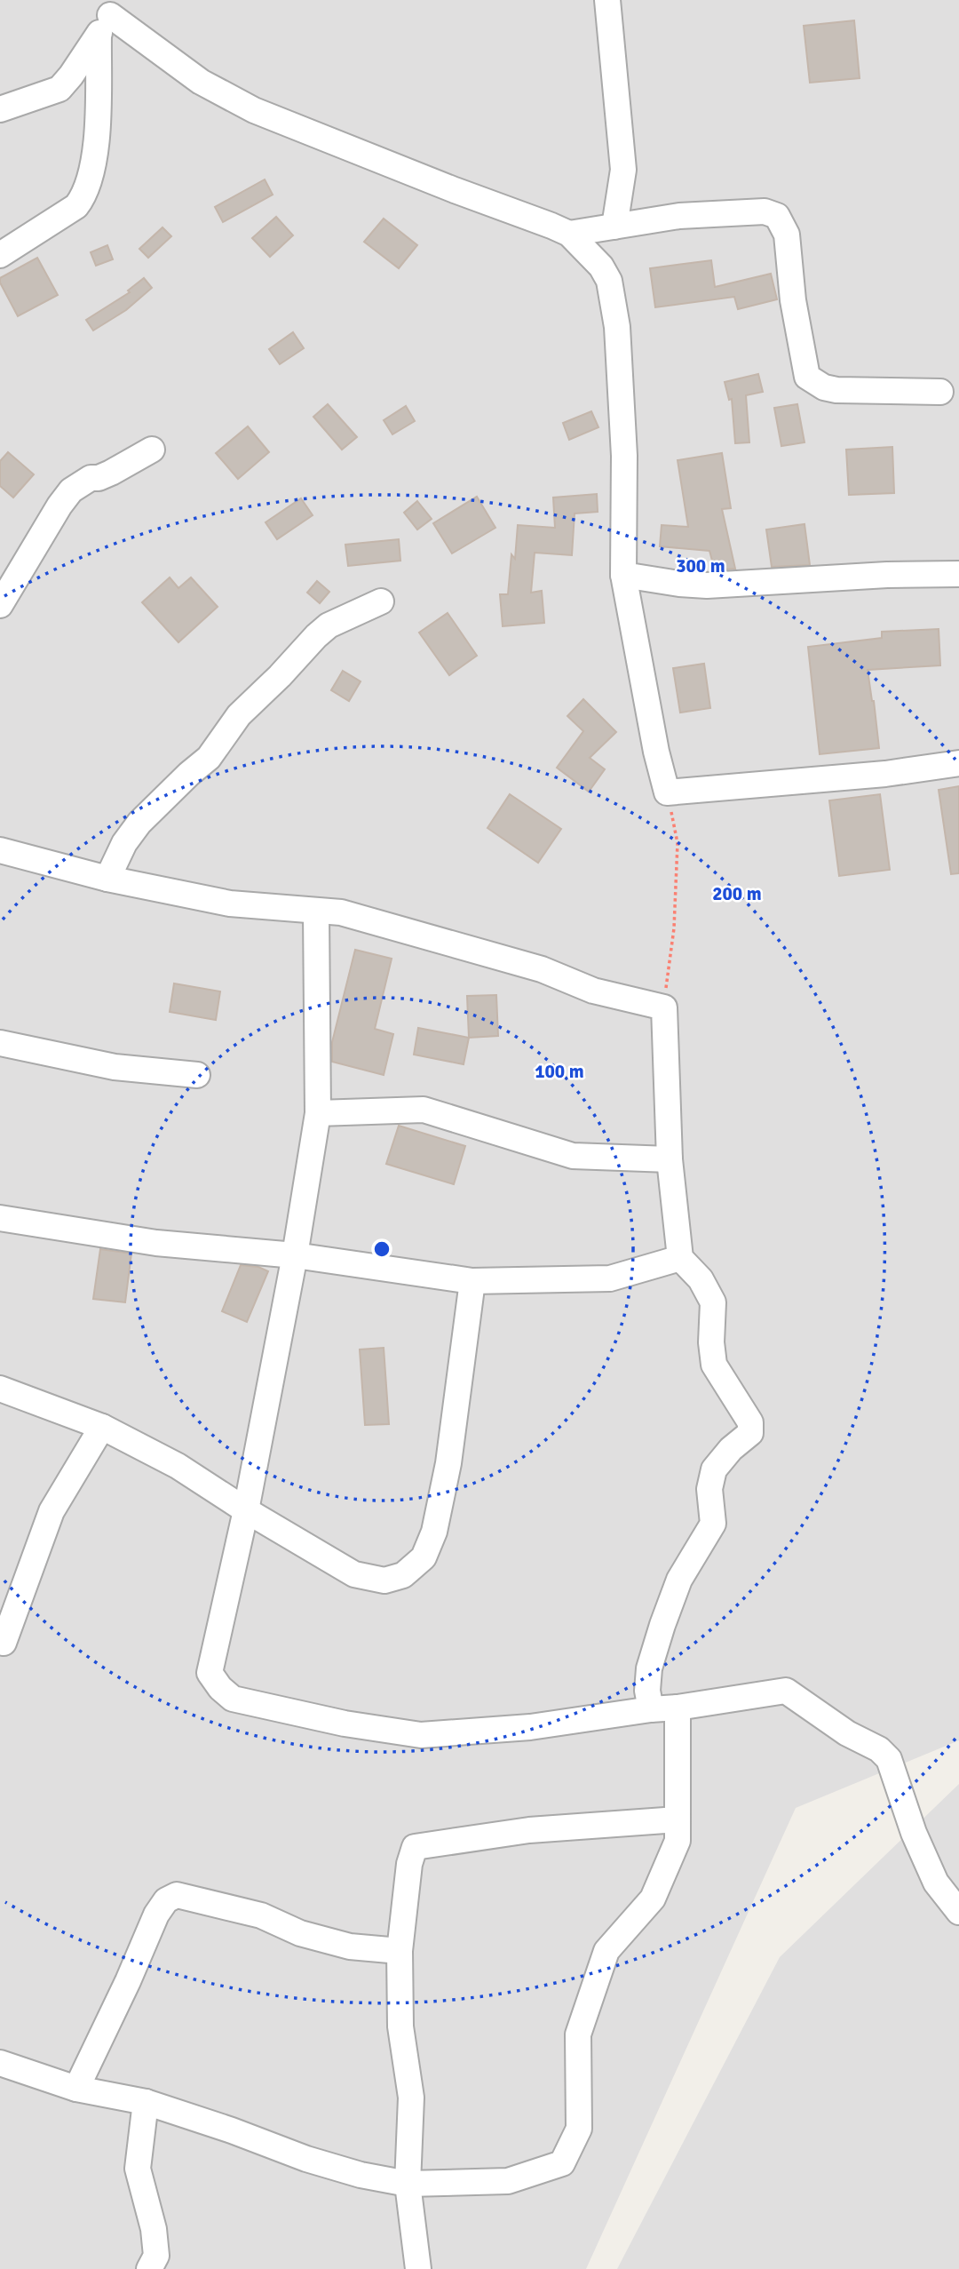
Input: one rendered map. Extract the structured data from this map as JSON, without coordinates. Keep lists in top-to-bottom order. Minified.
{"rings":["300 m","200 m","100 m"]}
